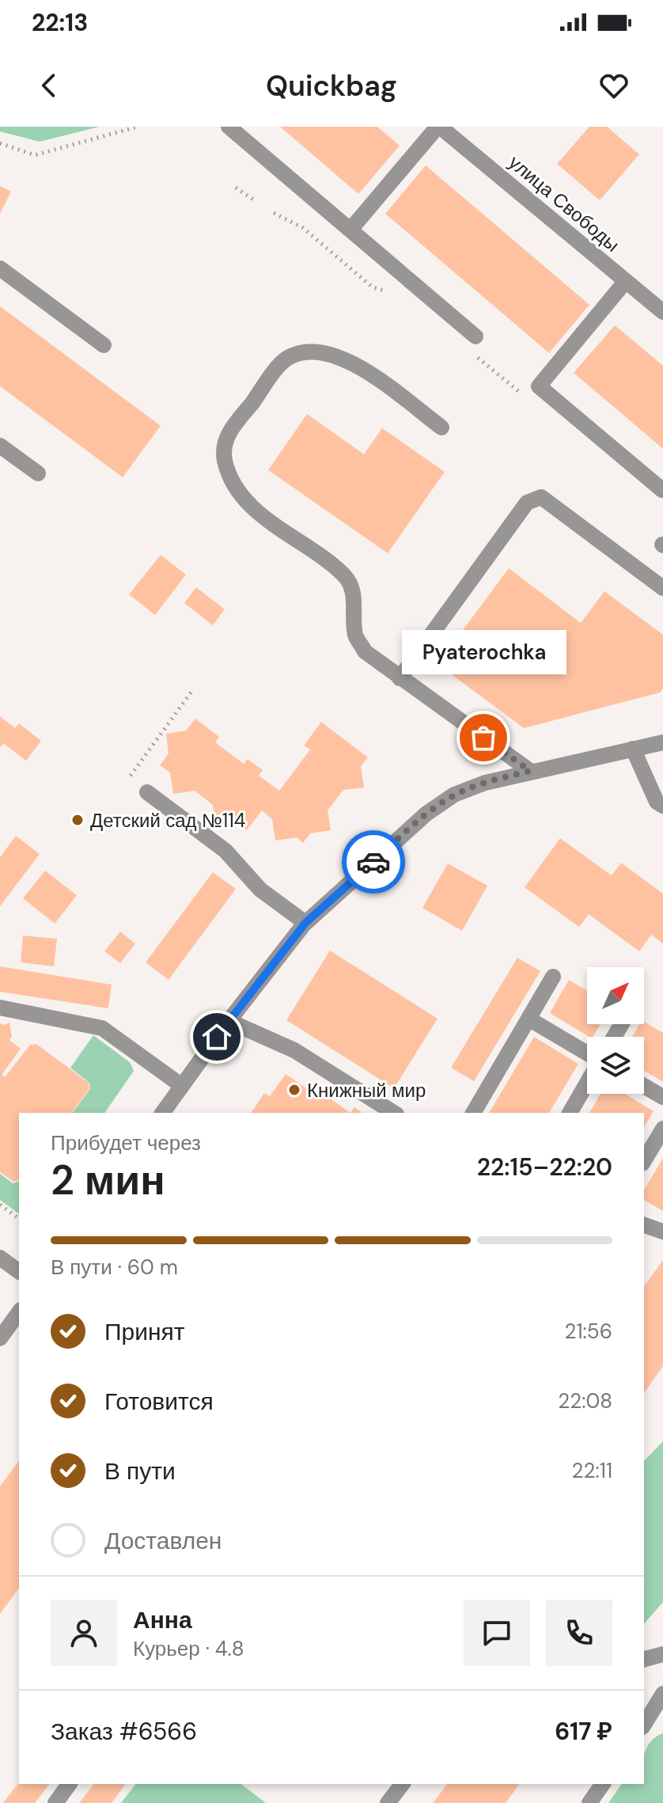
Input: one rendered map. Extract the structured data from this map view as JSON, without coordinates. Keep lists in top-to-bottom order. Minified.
{"streets":{"street":["улица Свободы"]},"places":["Pyaterochka","Детский сад №114","Книжный мир"],"north":"top right","page":{"status":"22:13","header":"Quickbag","bubble":"Pyaterochka","heading":["2 мин","Прибудет через","22:15–22:20"],"panel":["Анна","Курьер · 4.8","Заказ #6566","617 ₽"],"bar":"В пути · 60 m","list":[["Принят","21:56"],["Готовится","22:08"],["В пути","22:11"],"Доставлен"]}}
